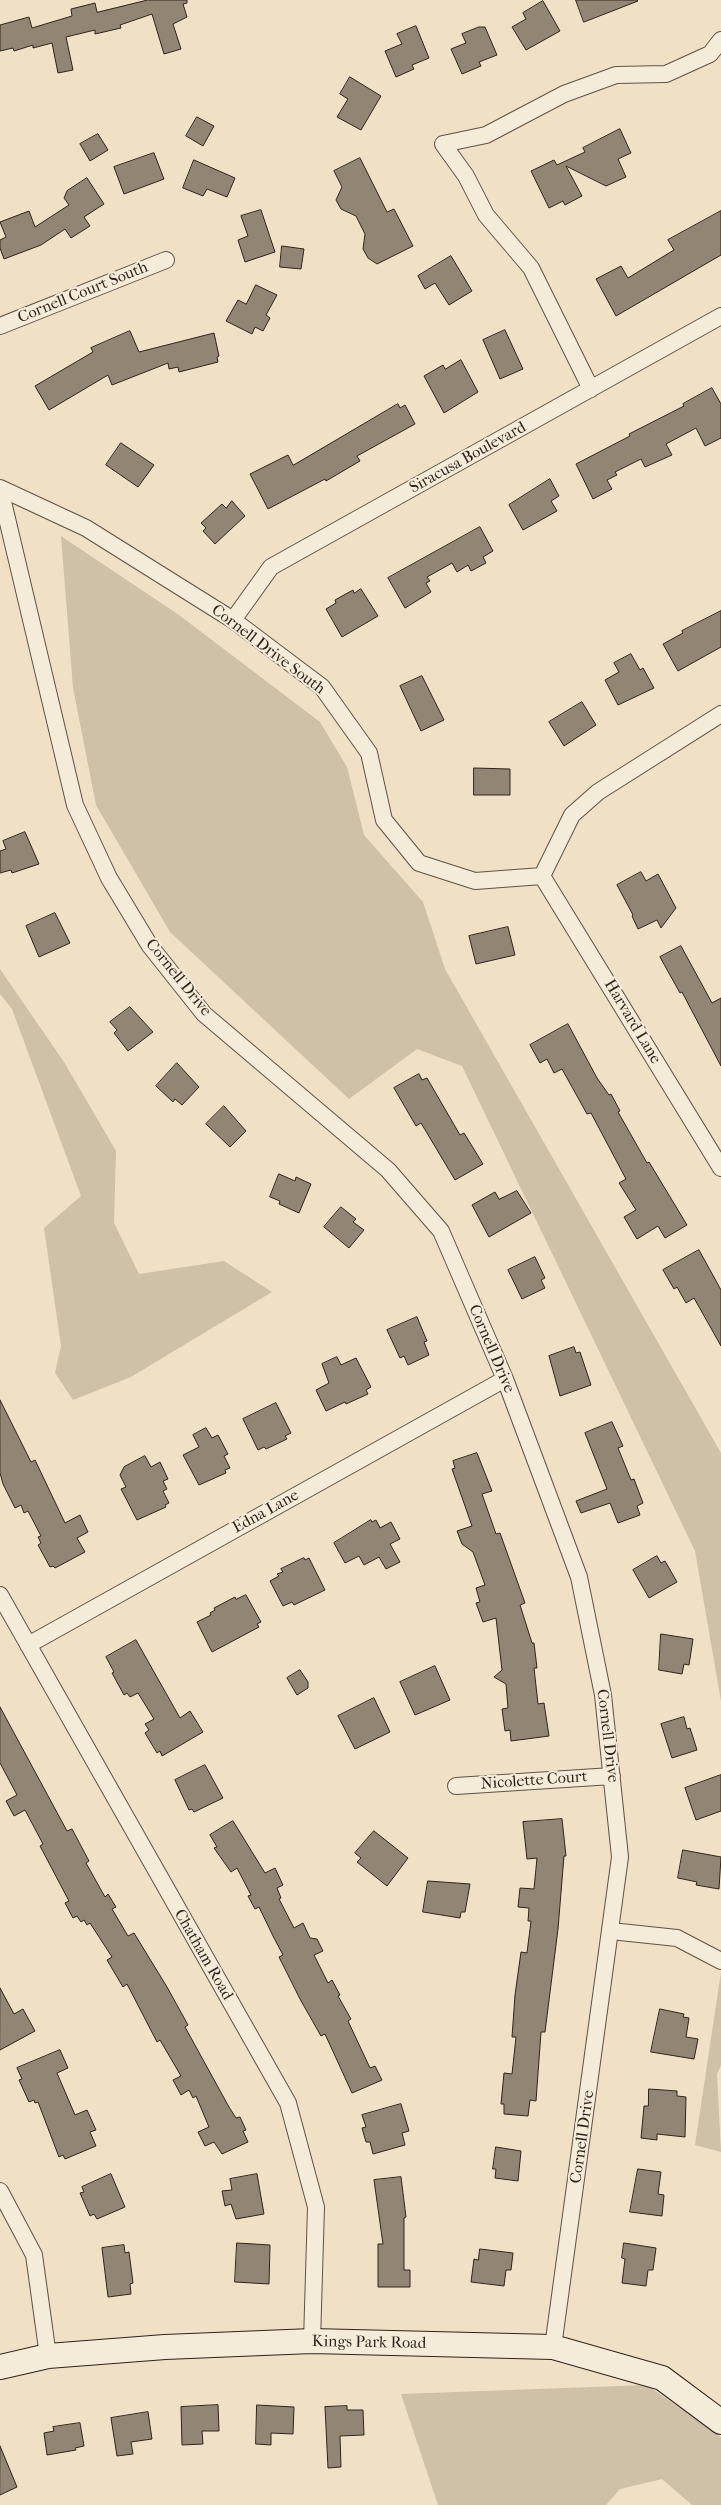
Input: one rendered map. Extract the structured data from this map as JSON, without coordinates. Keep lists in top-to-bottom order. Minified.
{"streets":{"street":["Cornell Court South","Siracusa Boulevard","Cornell Drive South","Cornell Drive","Harvard Lane","Edna Lane","Nicolette Court","Chatham Road","Kings Park Road"]},"crossings":[["Siracusa Boulevard","Cornell Drive South"],["Cornell Drive South","Cornell Drive"],["Cornell Drive South","Harvard Lane"],["Cornell Drive","Edna Lane"],["Cornell Drive","Nicolette Court"],["Cornell Drive","Kings Park Road"],["Edna Lane","Chatham Road"],["Chatham Road","Kings Park Road"]]}
